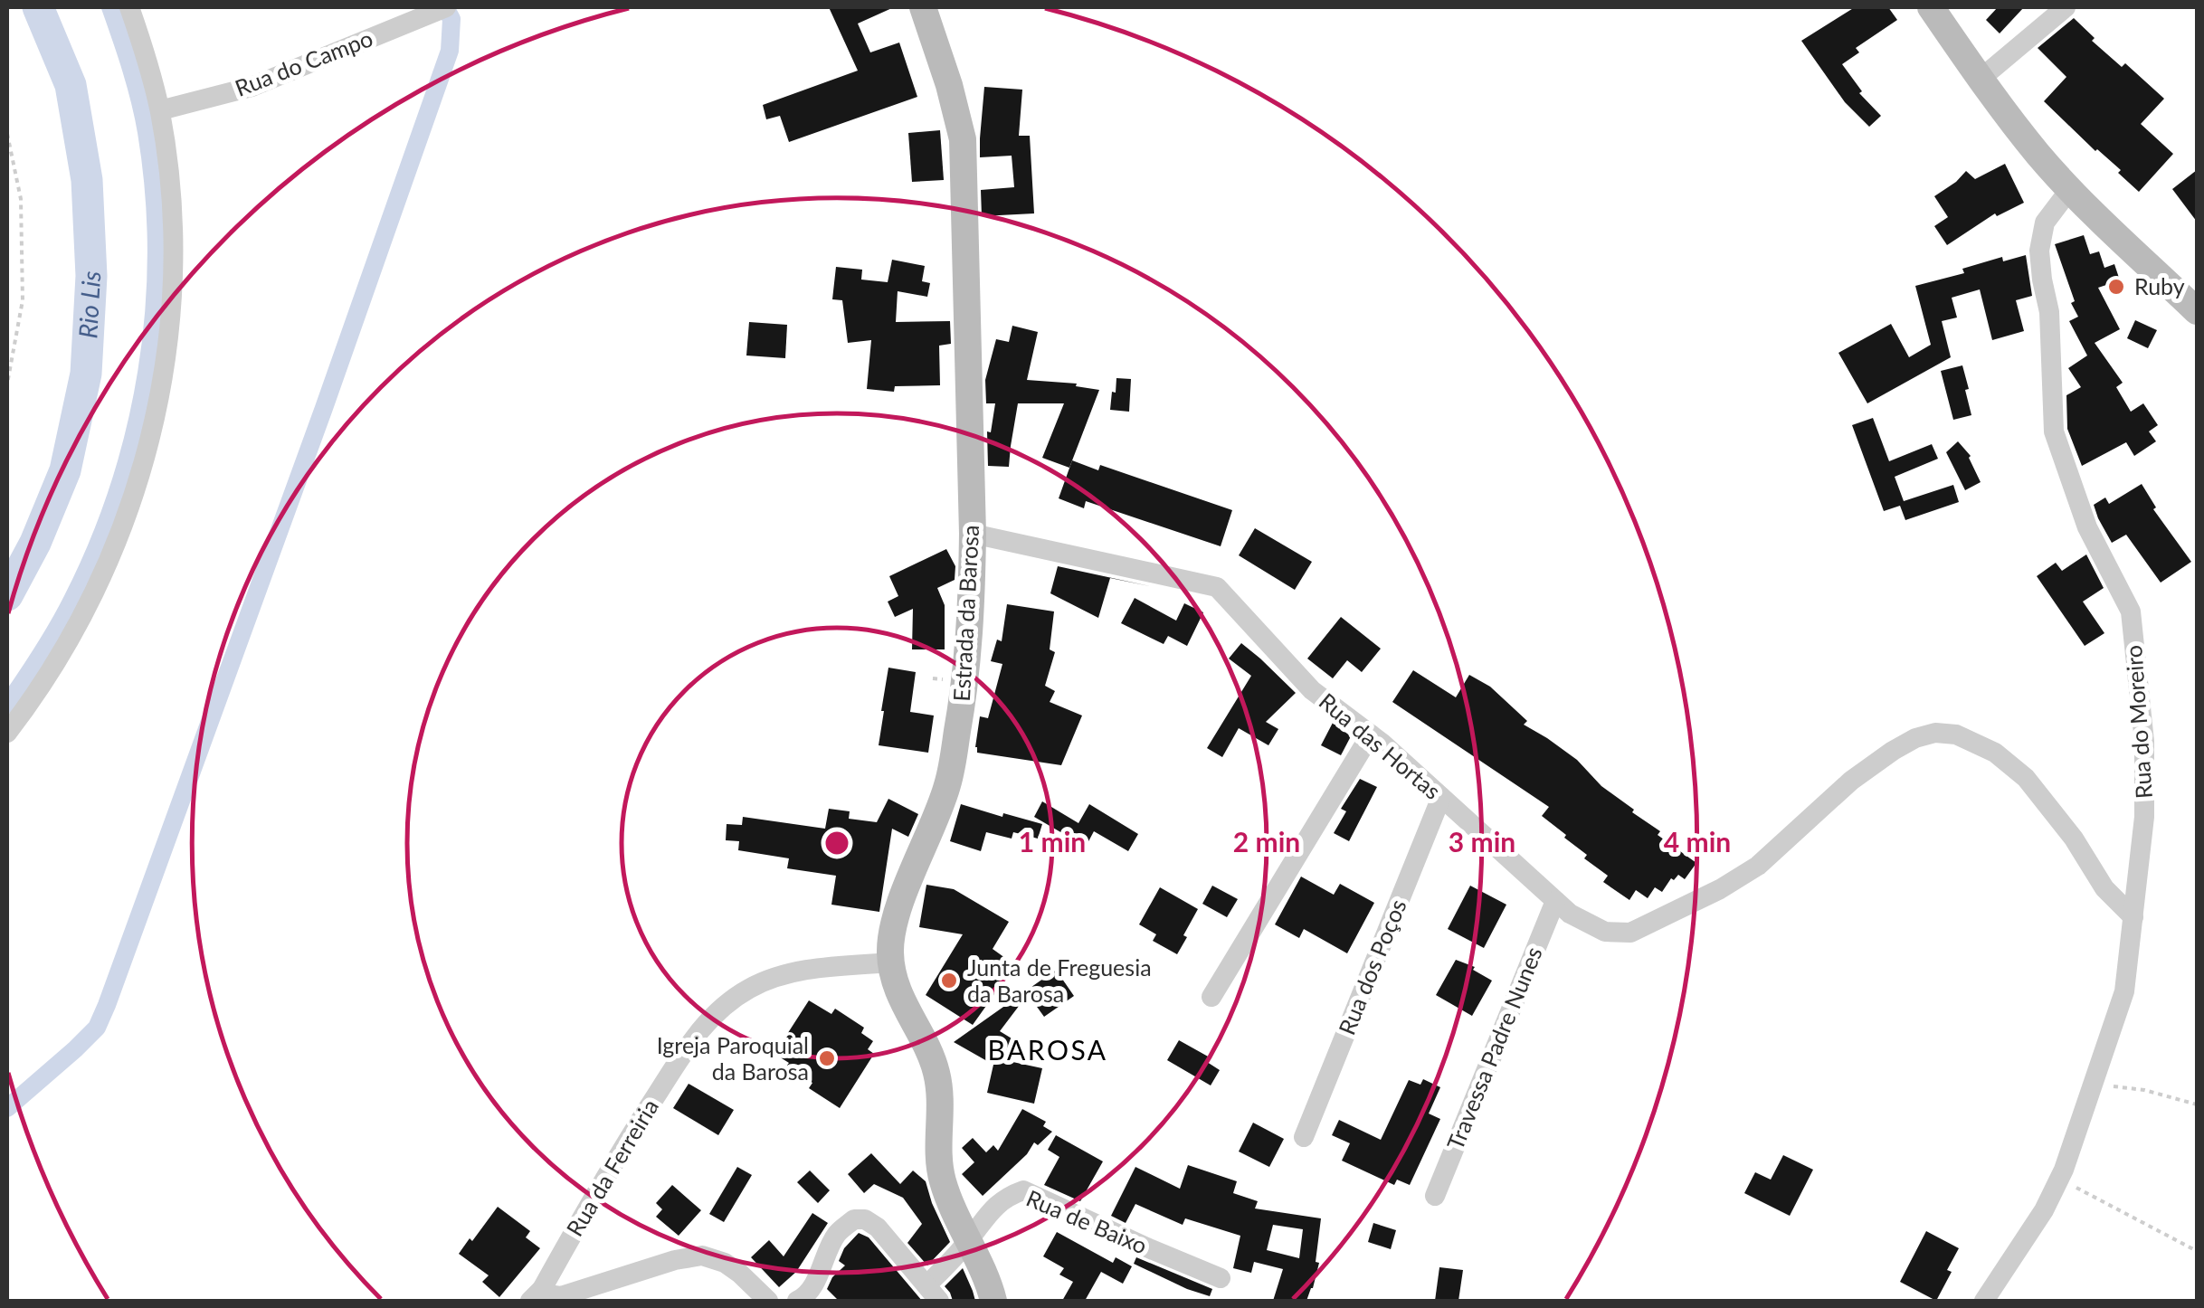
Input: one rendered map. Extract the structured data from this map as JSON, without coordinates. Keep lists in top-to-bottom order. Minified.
{"streets":{"street":["Rua do Campo","Estrada da Barosa","Rua do Moreiro","Rua das Hortas","Rua dos Poços","Travessa Padre Nunes","Rua da Ferreiria","Rua de Baixo"]},"crossings":[["Estrada da Barosa","Rua das Hortas"],["Estrada da Barosa","Rua da Ferreiria"],["Estrada da Barosa","Rua de Baixo"],["Rua do Moreiro","Rua das Hortas"],["Rua das Hortas","Rua dos Poços"],["Rua das Hortas","Travessa Padre Nunes"]],"districts":["BAROSA"],"water":["Rio Lis"],"places":["Ruby","Junta de Freguesia da Barosa","Igreja Paroquial da Barosa"],"rings":["1 min","2 min","3 min","4 min"]}
